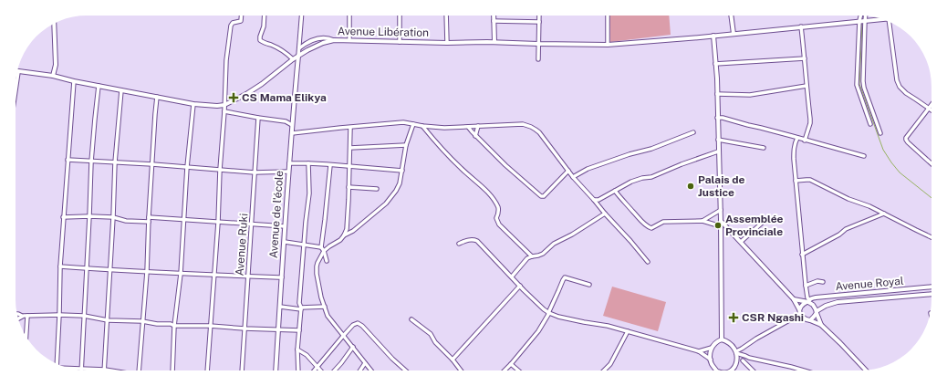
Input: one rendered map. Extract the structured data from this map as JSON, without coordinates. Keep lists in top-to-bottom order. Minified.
{"streets":{"street":["Avenue Libération","Avenue de l'école","Avenue Ruki","Avenue Royal"]},"crossings":[["Avenue Libération","Avenue de l'école"]],"places":{"health":["CS Mama Elikya","CSR Ngashi"],"other":["Palais de Justice","Assemblée Provinciale"]}}
